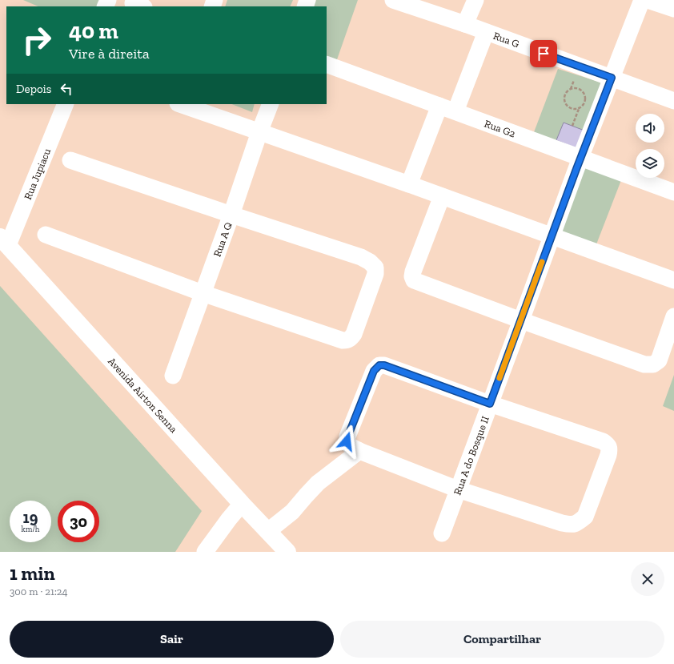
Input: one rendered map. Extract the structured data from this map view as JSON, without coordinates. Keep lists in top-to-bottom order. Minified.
{"streets":{"main road":["Avenida Airton Senna"],"street":["Rua G","Rua G2","Rua Jupiacu","Rua A Q","Rua A do Bosque II"]},"crossings":[["Rua G","Rua A do Bosque II"],["Rua G2","Rua A do Bosque II"],["Rua Jupiacu","Avenida Airton Senna"]],"page":{"turn":["40 m","Vire à direita"],"then":"Depois","speed":"19 km/h","limit":"30","heading":["1 min","300 m · 21:24"],"buttons":["Sair","Compartilhar"]}}
